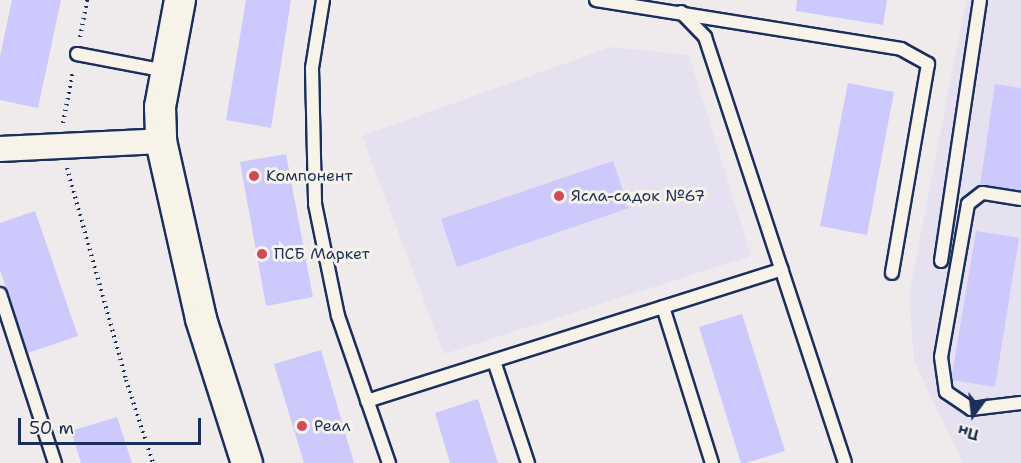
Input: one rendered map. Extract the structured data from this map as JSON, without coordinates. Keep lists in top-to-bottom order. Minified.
{"places":["Компонент","Ясла-садок №67","ПСБ Маркет","Реал"],"scale_bar":"50 m","north":"bottom"}
